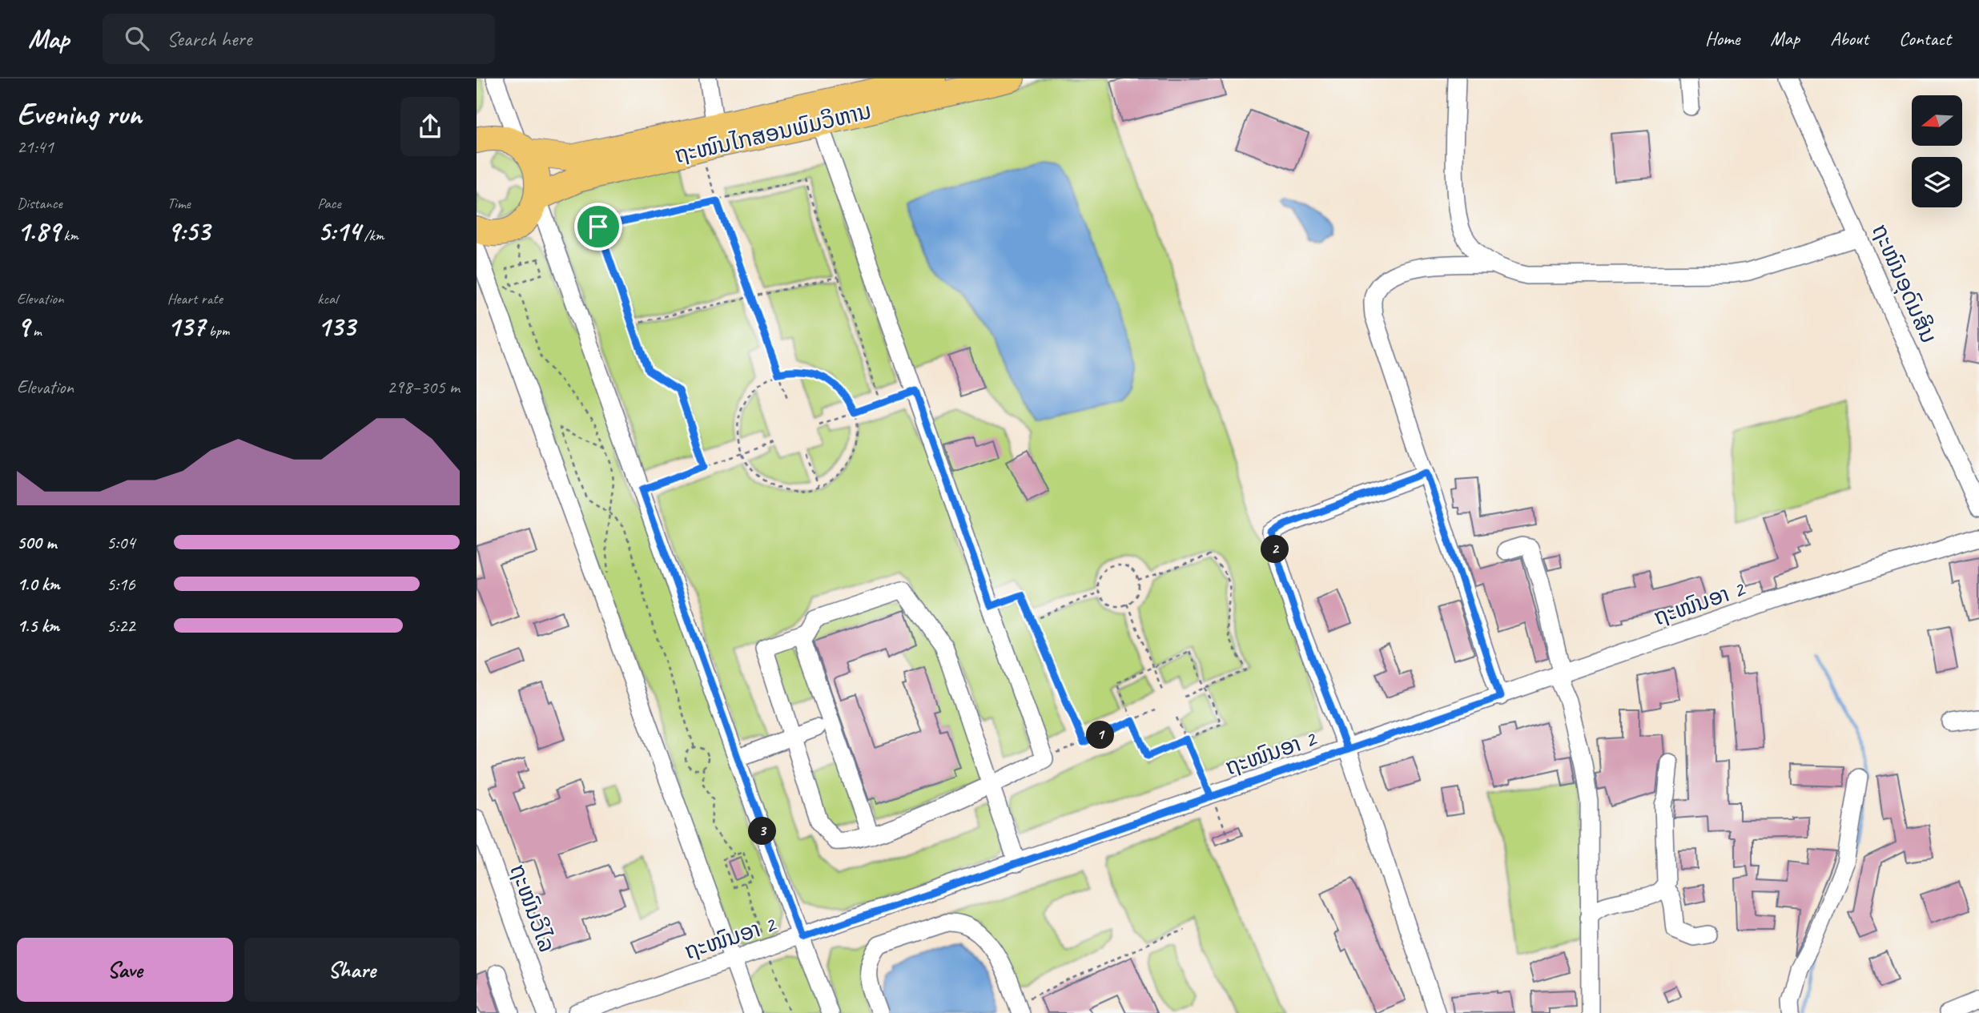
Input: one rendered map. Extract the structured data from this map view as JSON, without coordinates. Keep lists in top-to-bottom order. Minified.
{"streets":{"highway":["ຖະໜົນໄກສອນພົມວິຫານ"],"street":["ຖະໜົນອຸດົມສິນ","ຖະໜົນອາ 2","ຖະໜົນວິໄລ"]},"north":"left","page":{"header":"Map","search":"Search here","nav":["Home","Map","About","Contact"],"heading":["Evening run","21:41"],"stats":[["Distance","1.89 km"],["Time","9:53"],["Pace","5:14 /km"],["Elevation","9 m"],["Heart rate","137 bpm"],["kcal","133"]],"chart":["Elevation","298–305 m"],"list":[{"name":"500 m","note":"5:04"},{"name":"1.0 km","note":"5:16"},{"name":"1.5 km","note":"5:22"}],"pins":["2","1","3"],"buttons":["Save","Share"]}}
